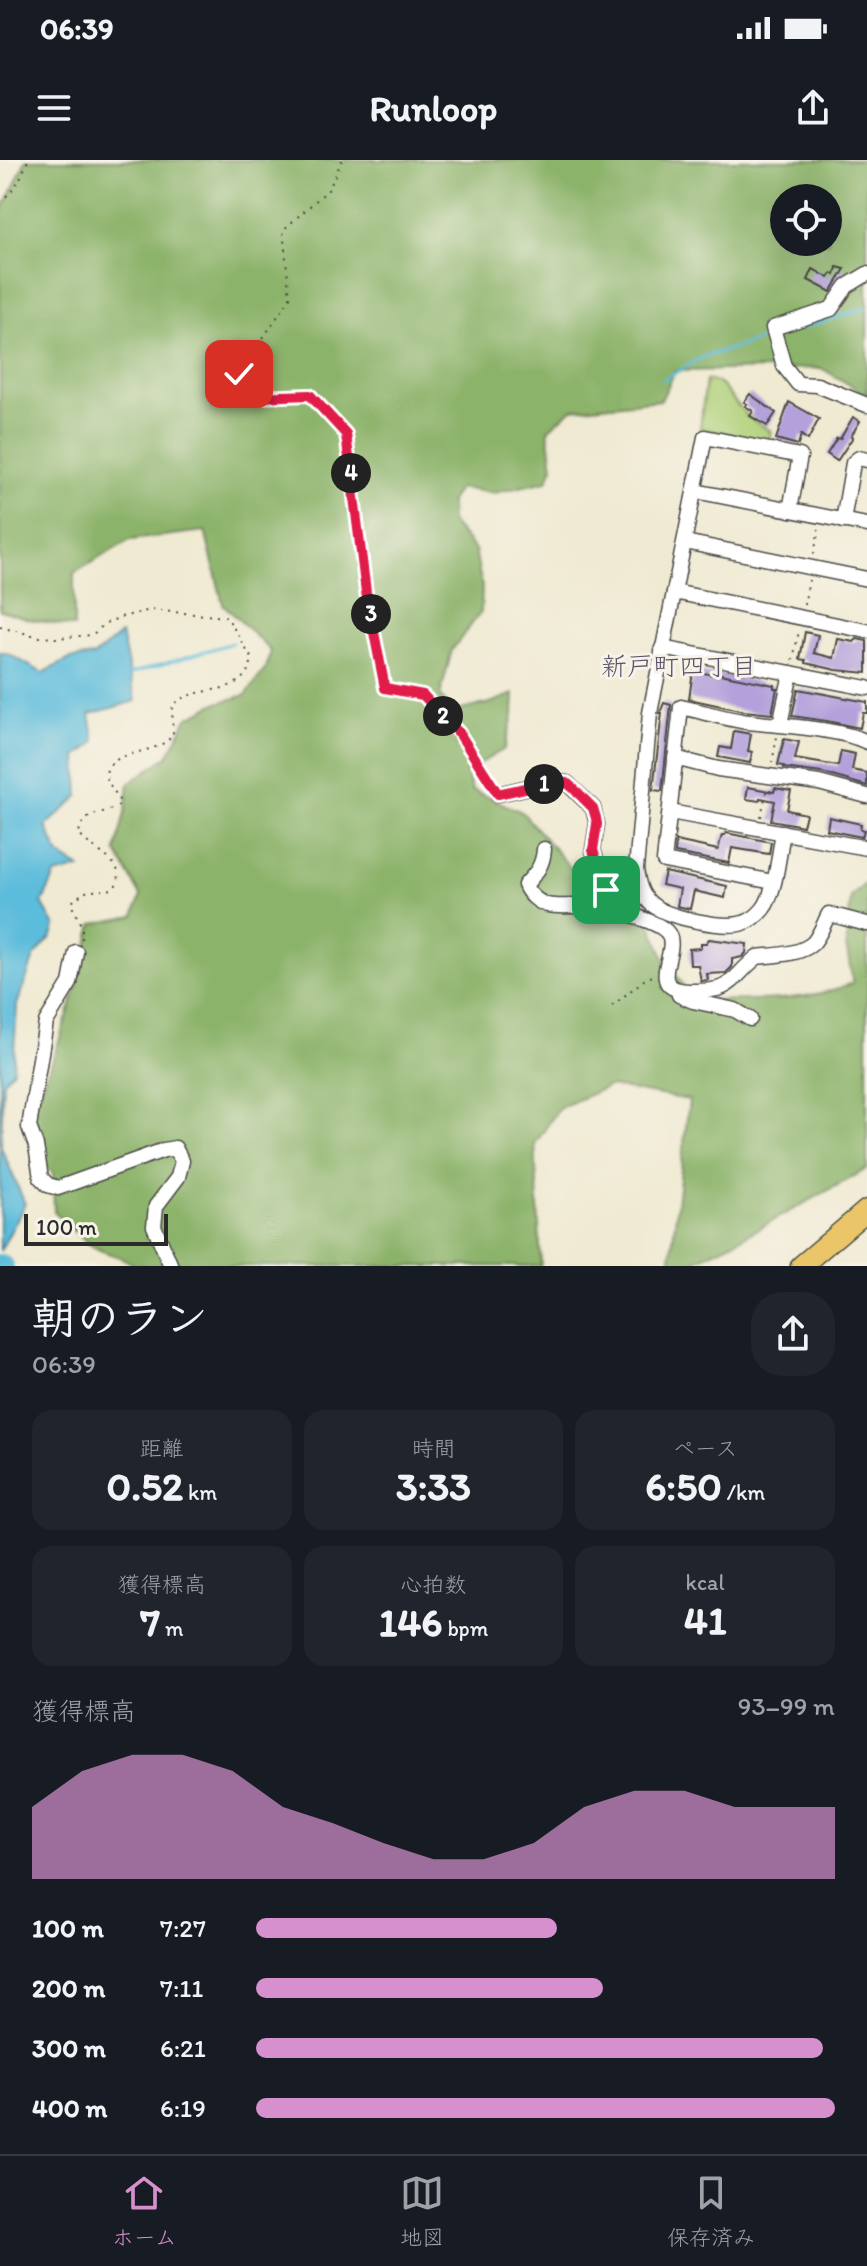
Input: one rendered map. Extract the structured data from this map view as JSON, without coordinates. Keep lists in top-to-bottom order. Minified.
{"districts":["新戸町四丁目"],"scale_bar":"100 m","page":{"status":"06:39","header":"Runloop","pins":["4","3","2","1"],"scale":"100 m","heading":["朝のラン","06:39"],"stats":[["距離","0.52 km"],["時間","3:33"],["ペース","6:50 /km"],["獲得標高","7 m"],["心拍数","146 bpm"],["kcal","41"]],"chart":["獲得標高","93–99 m"],"list":[{"name":"100 m","note":"7:27"},{"name":"200 m","note":"7:11"},{"name":"300 m","note":"6:21"},{"name":"400 m","note":"6:19"}],"tabs":["ホーム","地図","保存済み"]}}
